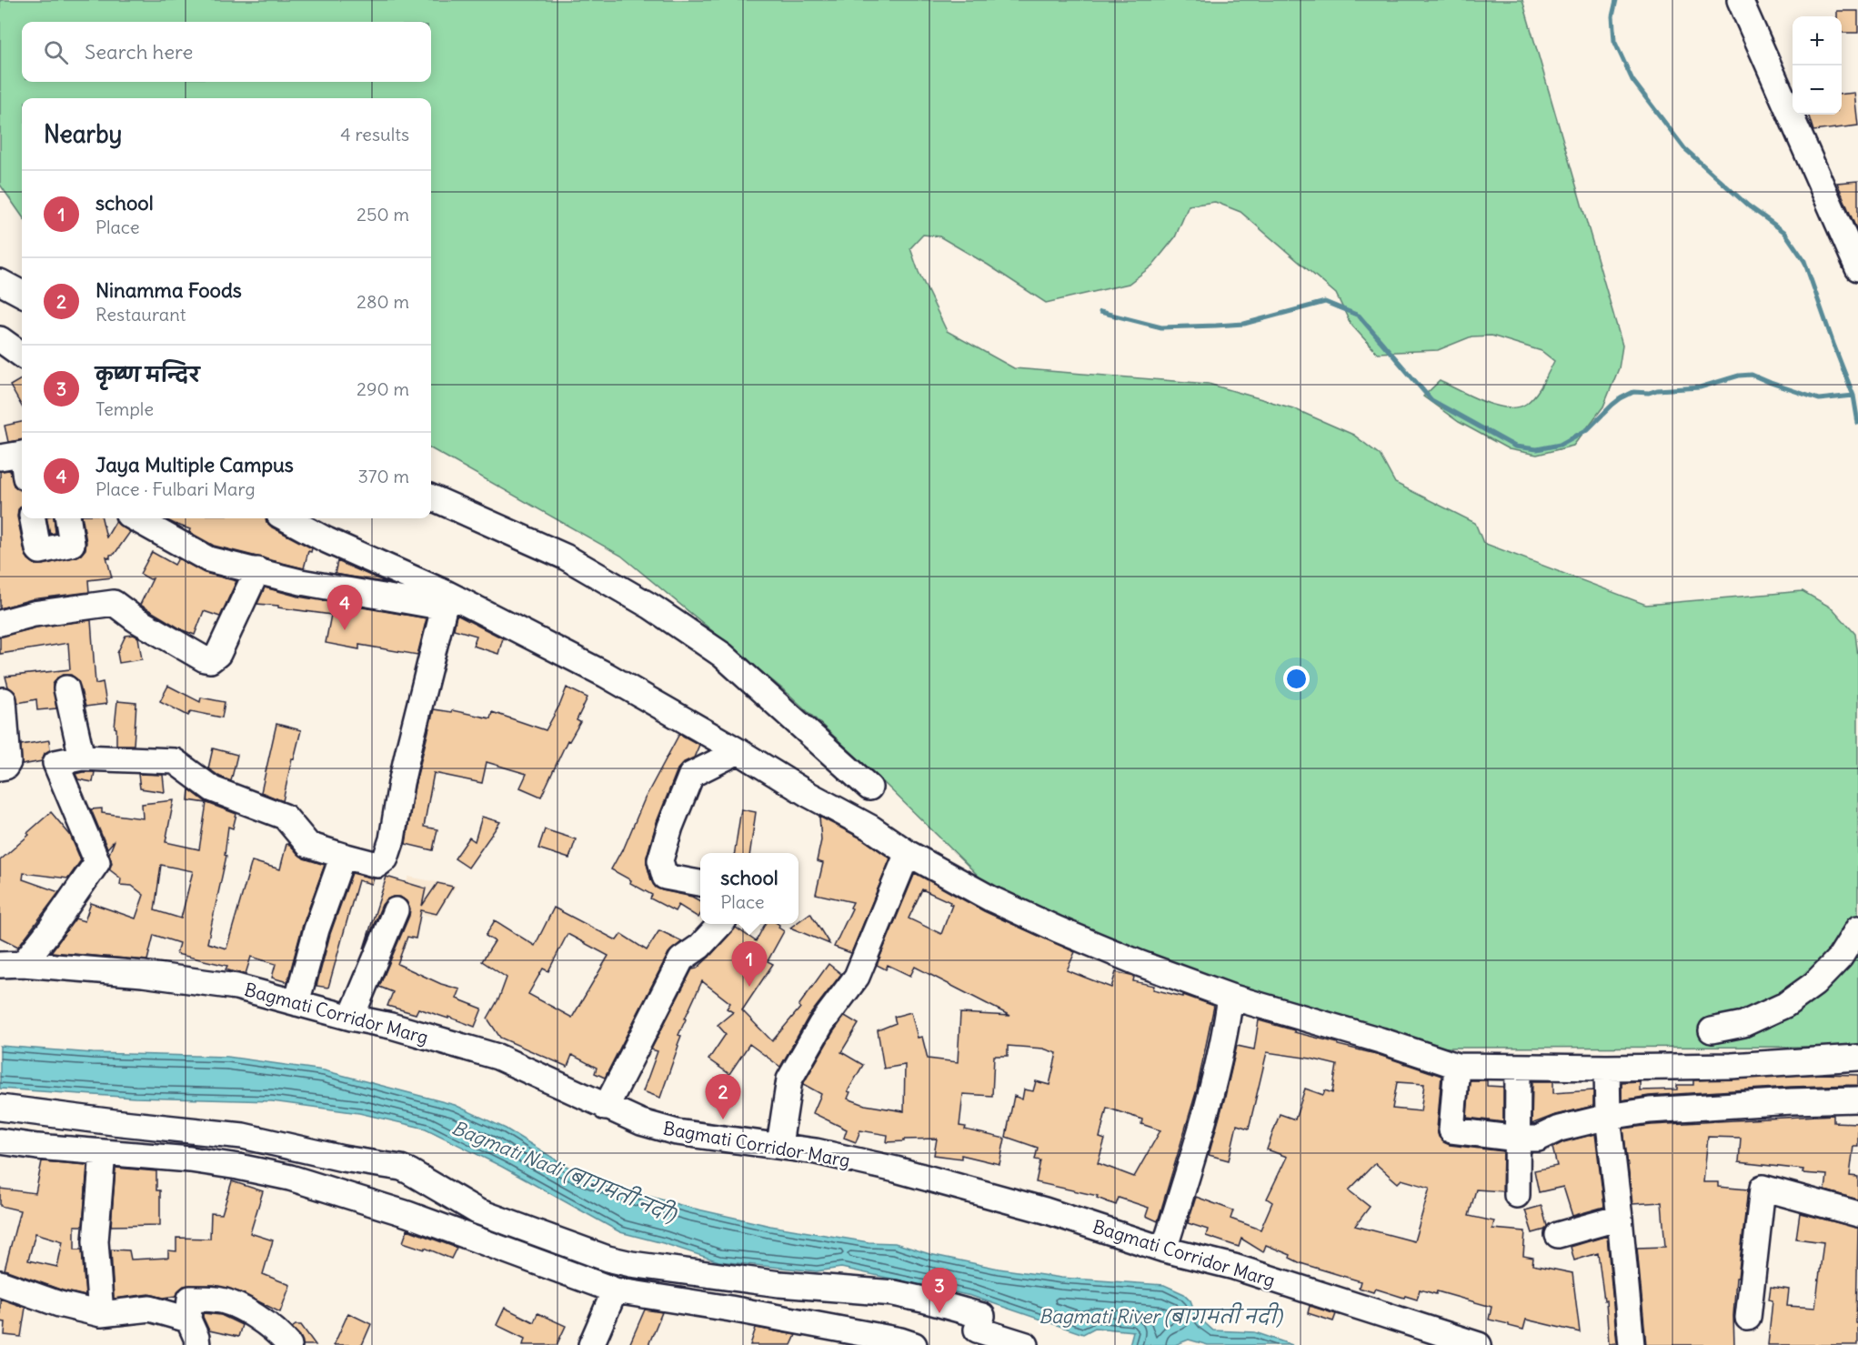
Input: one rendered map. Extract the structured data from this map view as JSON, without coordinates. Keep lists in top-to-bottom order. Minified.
{"streets":{"street":["Bagmati Corridor Marg"]},"water":["Bagmati Nadi (बागमती नदी)","Bagmati River (बागमती नदी)"],"page":{"map_buttons":["+","−"],"search":"Search here","heading":["Nearby","4 results"],"list":[{"mark":"1","name":"school","note":"Place","value":"250 m"},{"mark":"2","name":"Ninamma Foods","note":"Restaurant","value":"280 m"},{"mark":"3","name":"कृष्ण मन्दिर","note":"Temple","value":"290 m"},{"mark":"4","name":"Jaya Multiple Campus","note":"Place · Fulbari Marg","value":"370 m"}],"pins":["4","1","2","3"],"popup":["school","Place"]}}
